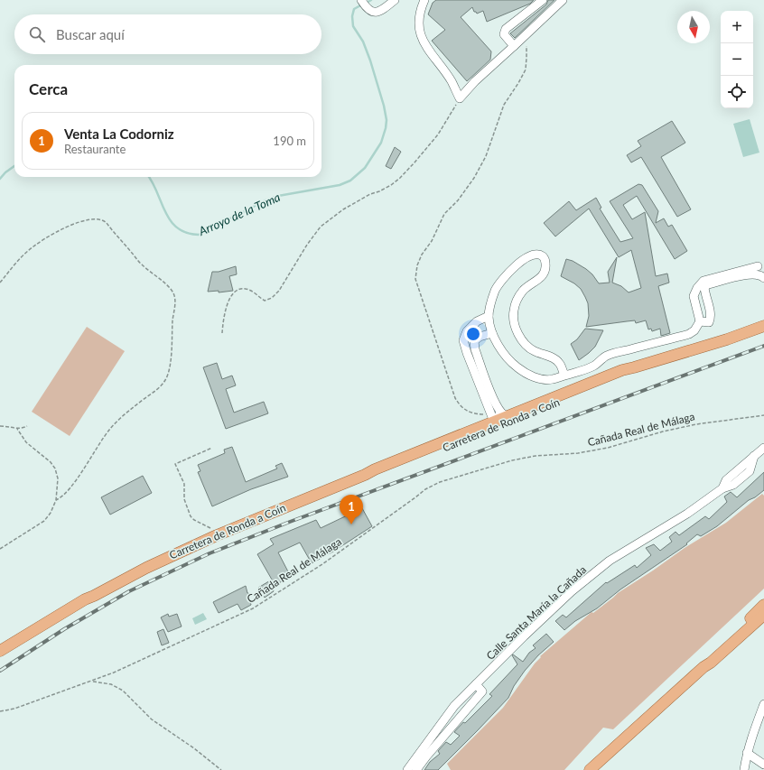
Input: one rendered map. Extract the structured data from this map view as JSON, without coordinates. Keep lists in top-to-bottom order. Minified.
{"streets":{"main road":["Carretera de Ronda a Coín"],"street":["Calle Santa María la Cañada"],"path":["Cañada Real de Málaga"]},"water":["Arroyo de la Toma"],"north":"bottom","page":{"map_buttons":["+","−"],"search":"Buscar aquí","heading":"Cerca","list":[{"mark":"1","name":"Venta La Codorniz","note":"Restaurante","value":"190 m"}],"pins":"1"}}
